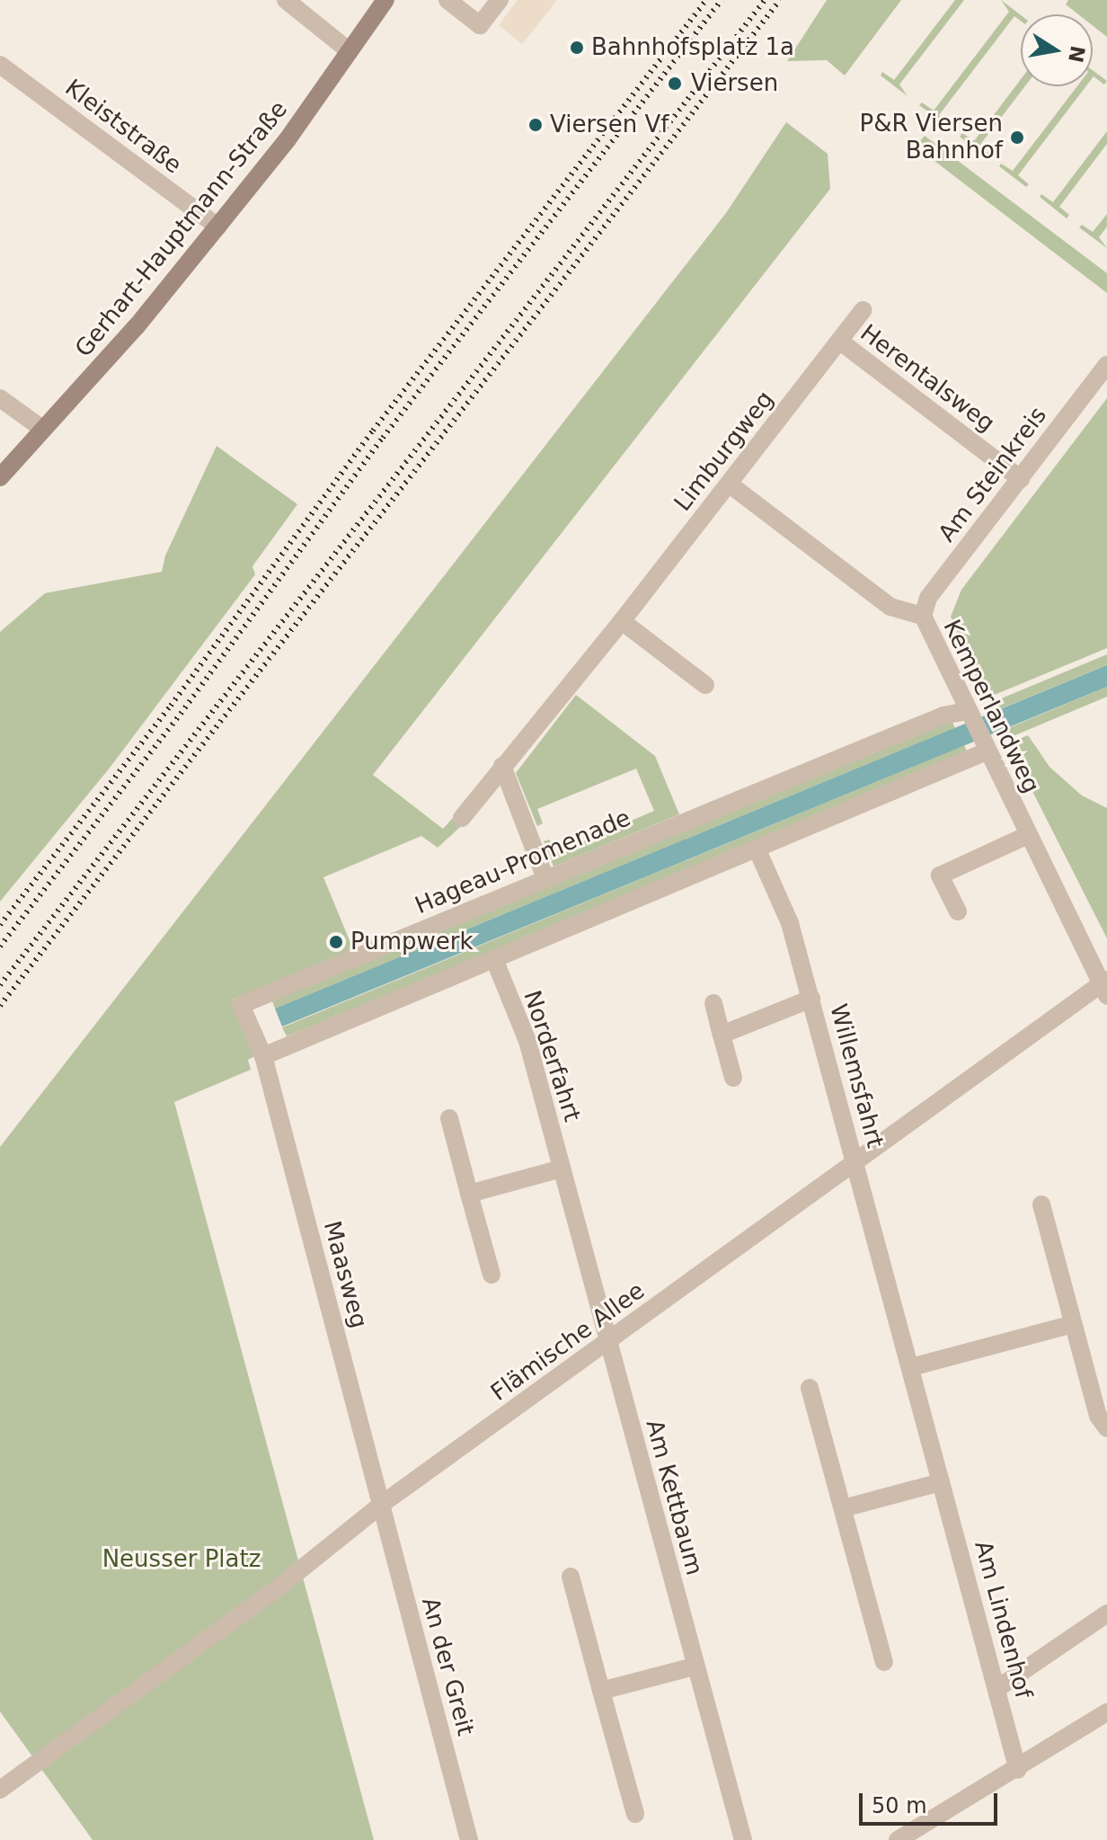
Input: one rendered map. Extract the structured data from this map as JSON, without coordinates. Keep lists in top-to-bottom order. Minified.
{"streets":{"street":["Kleiststraße","Gerhart-Hauptmann-Straße","Herentalsweg","Limburgweg","Am Steinkreis","Kemperlandweg","Hageau-Promenade","Norderfahrt","Willemsfahrt","Maasweg","Flämische Allee","Am Kettbaum","Am Lindenhof","An der Greit"]},"crossings":[["Kleiststraße","Gerhart-Hauptmann-Straße"],["Herentalsweg","Limburgweg"],["Herentalsweg","Am Steinkreis"],["Limburgweg","Kemperlandweg"],["Am Steinkreis","Kemperlandweg"],["Kemperlandweg","Hageau-Promenade"],["Kemperlandweg","Flämische Allee"],["Hageau-Promenade","Maasweg"],["Norderfahrt","Flämische Allee"],["Norderfahrt","Am Kettbaum"],["Willemsfahrt","Flämische Allee"],["Willemsfahrt","Am Lindenhof"],["Maasweg","Flämische Allee"],["Maasweg","An der Greit"],["Flämische Allee","Am Kettbaum"],["Flämische Allee","Am Lindenhof"],["Flämische Allee","An der Greit"]],"parks":["Neusser Platz"],"places":["Bahnhofsplatz 1a","Viersen","Viersen Vf","P&R Viersen Bahnhof","Pumpwerk"],"scale_bar":"50 m","north":"right"}
